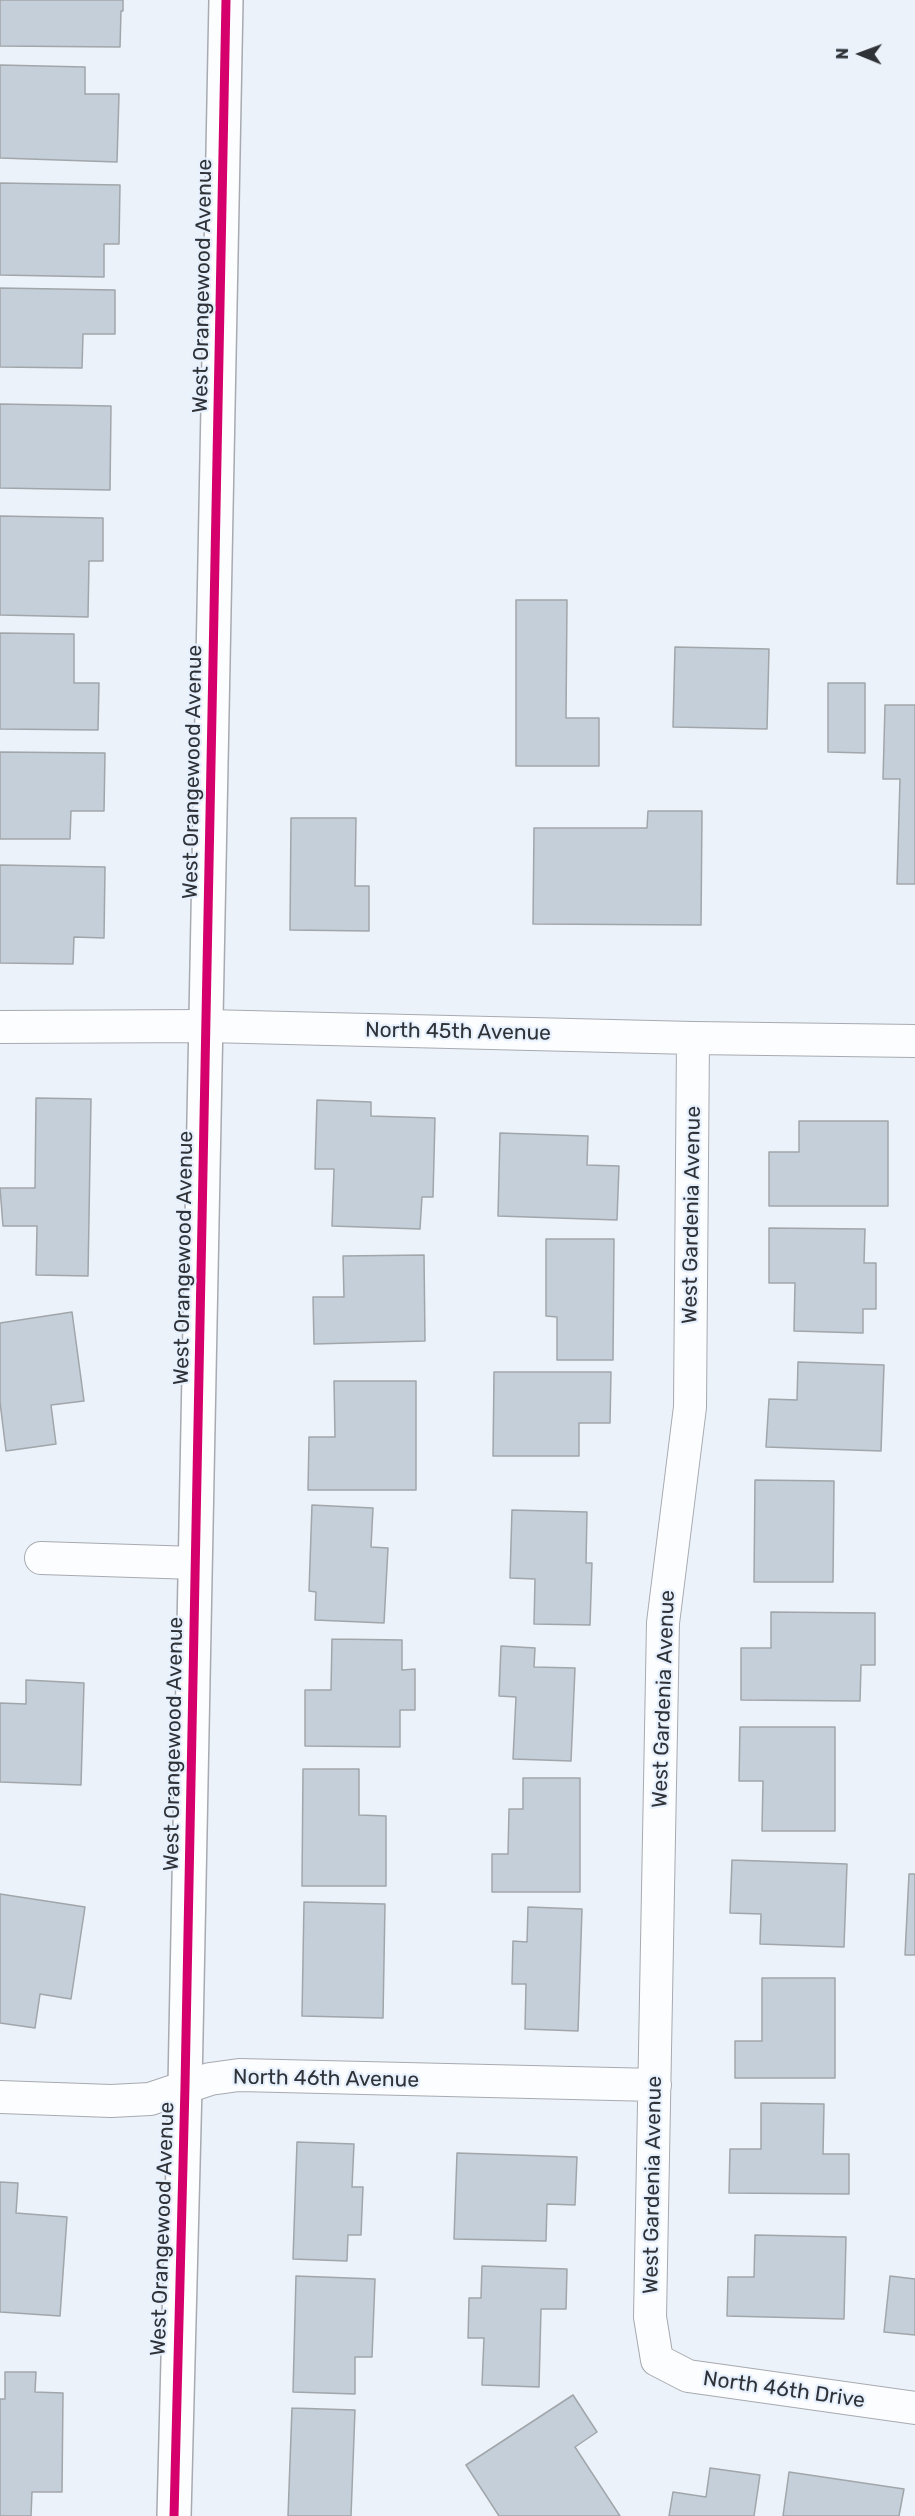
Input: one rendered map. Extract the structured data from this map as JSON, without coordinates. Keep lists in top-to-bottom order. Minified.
{"streets":{"street":["West Orangewood Avenue","North 45th Avenue","West Gardenia Avenue","North 46th Avenue","North 46th Drive"]},"crossings":[["West Orangewood Avenue","North 45th Avenue"],["West Orangewood Avenue","North 46th Avenue"],["North 45th Avenue","West Gardenia Avenue"],["West Gardenia Avenue","North 46th Avenue"],["West Gardenia Avenue","North 46th Drive"]],"north":"left"}
